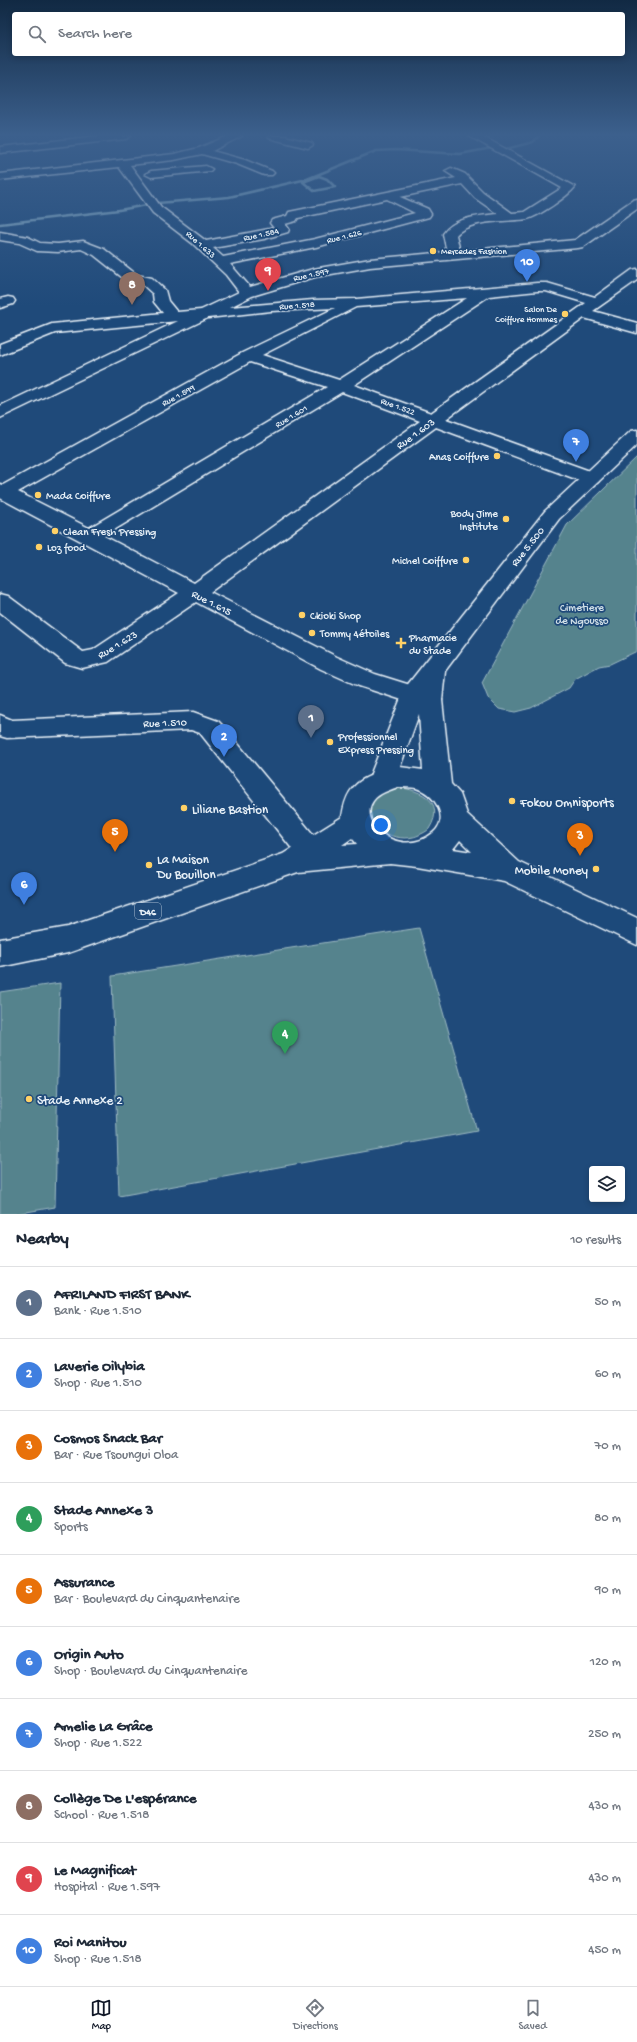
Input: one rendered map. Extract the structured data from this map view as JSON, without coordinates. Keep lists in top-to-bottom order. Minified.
{"streets":{"street":["Rue 1.584","Rue 1.626","Rue 1.633","Rue 1.597","Rue 1.518","Rue 1.599","Rue 1.522","Rue 1.601","Rue 1.603","Rue 5.500","Rue 1.615","Rue 1.623","Rue 1.510","D46"]},"crossings":[["Rue 1.584","Rue 1.626"],["Rue 1.584","Rue 1.633"],["Rue 1.626","Rue 1.633"],["Rue 1.633","Rue 1.597"],["Rue 1.597","Rue 1.518"],["Rue 1.518","Rue 1.599"],["Rue 1.518","Rue 1.601"],["Rue 1.518","Rue 1.603"],["Rue 1.599","Rue 1.522"],["Rue 1.599","Rue 1.615"],["Rue 1.522","Rue 1.601"],["Rue 1.522","Rue 1.603"],["Rue 1.522","Rue 5.500"],["Rue 1.601","Rue 1.615"],["Rue 1.603","Rue 1.615"],["Rue 1.603","Rue 1.623"],["Rue 5.500","Rue 1.615"],["Rue 1.615","Rue 1.623"],["Rue 1.510","D46"]],"parks":["Cimetiere de Ngousso"],"places":{"other":["Mercedes Fashion","Salon De Coiffure Hommes","Anas Coiffure","Mada Coiffure","Body Jime Institute","Clean Fresh Pressing","Loz food","Michel Coiffure","Ckioki Shop","Tommy 4étoiles","Professionnel Express Pressing","Fokou Omnisports","Liliane Bastion","La Maison Du Bouillon","Mobile Money","Stade Annexe 2"],"health":["Pharmacie du Stade"]},"page":{"search":"Search here","pins":["10","9","8","7","1","2","5","3","6","4"],"heading":["Nearby","10 results"],"list":[{"mark":"1","name":"AFRILAND FIRST BANK","note":"Bank · Rue 1.510","value":"50 m"},{"mark":"2","name":"Laverie Oilybia","note":"Shop · Rue 1.510","value":"60 m"},{"mark":"3","name":"Cosmos Snack Bar","note":"Bar · Rue Tsoungui Oloa","value":"70 m"},{"mark":"4","name":"Stade Annexe 3","note":"Sports","value":"80 m"},{"mark":"5","name":"Assurance","note":"Bar · Boulevard du Cinquantenaire","value":"90 m"},{"mark":"6","name":"Origin Auto","note":"Shop · Boulevard du Cinquantenaire","value":"120 m"},{"mark":"7","name":"Amelie La Grâce","note":"Shop · Rue 1.522","value":"250 m"},{"mark":"8","name":"Collège De L'espérance","note":"School · Rue 1.518","value":"430 m"},{"mark":"9","name":"Le Magnificat","note":"Hospital · Rue 1.597","value":"430 m"},{"mark":"10","name":"Roi Manitou","note":"Shop · Rue 1.518","value":"450 m"}],"nav":["Map","Directions","Saved"]}}
